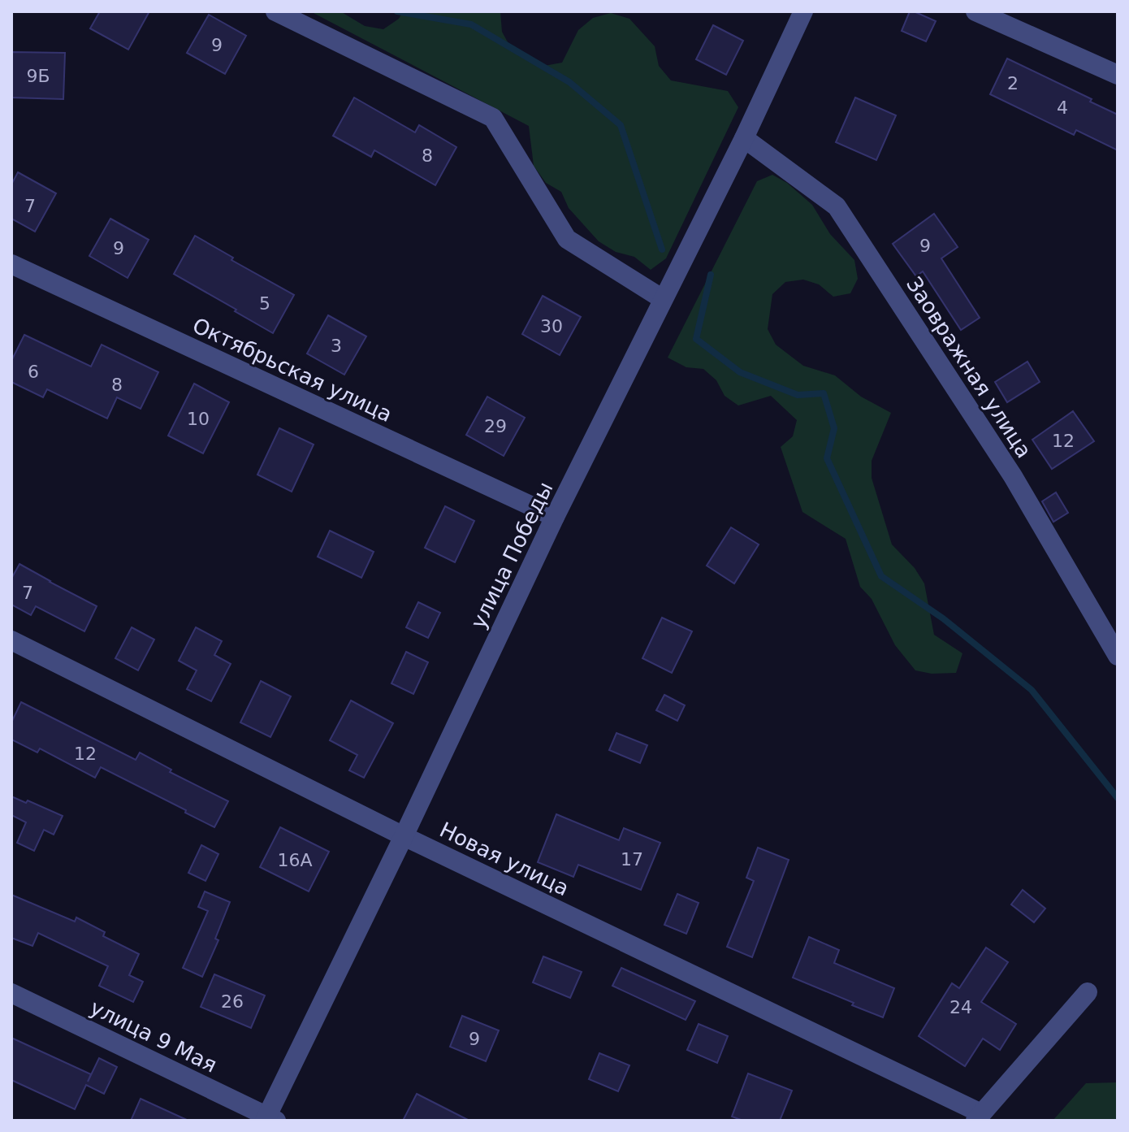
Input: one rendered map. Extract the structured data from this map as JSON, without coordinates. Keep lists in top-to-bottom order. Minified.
{"streets":{"street":["Заовражная улица","Октябрьская улица","улица Победы","Новая улица","улица 9 Мая"]},"crossings":[["Заовражная улица","улица Победы"],["Октябрьская улица","улица Победы"],["улица Победы","Новая улица"],["улица Победы","улица 9 Мая"]],"house_numbers":["9","9Б","2","4","8","7","9","9","5","30","3","6","8","10","29","12","7","12","17","16А","26","24","9"]}
